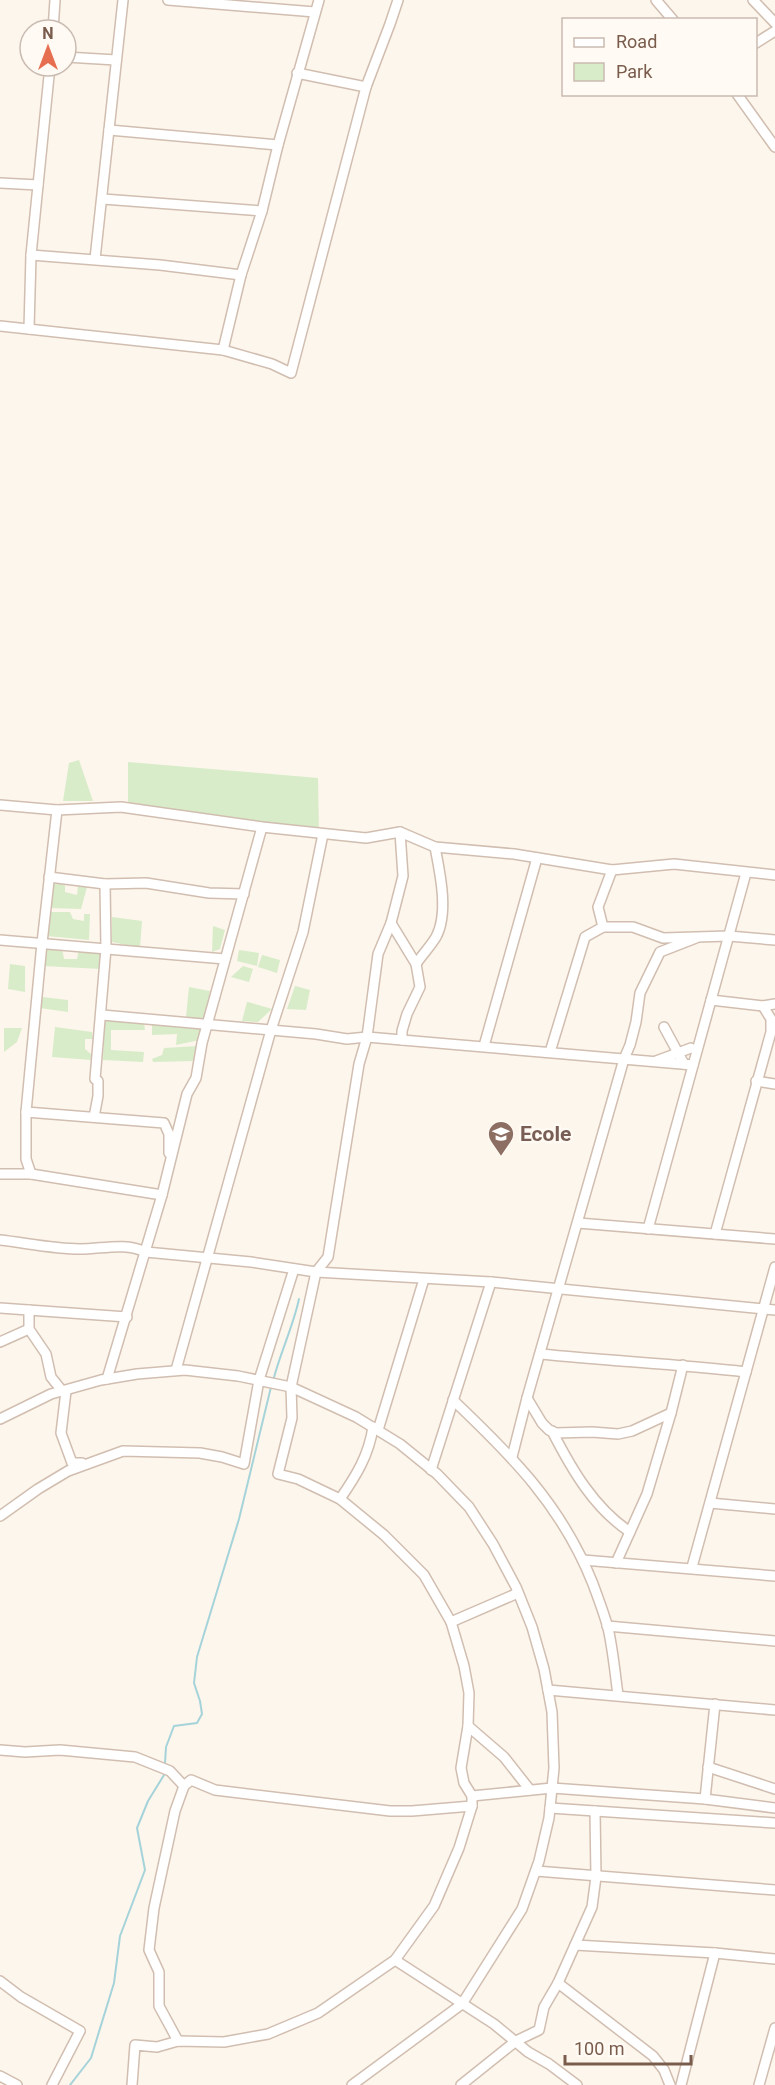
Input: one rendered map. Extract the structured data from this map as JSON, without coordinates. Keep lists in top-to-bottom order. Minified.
{"places":{"school or university":["Ecole"]},"legend":["Road","Park"],"scale_bar":"100 m","north":"top"}
